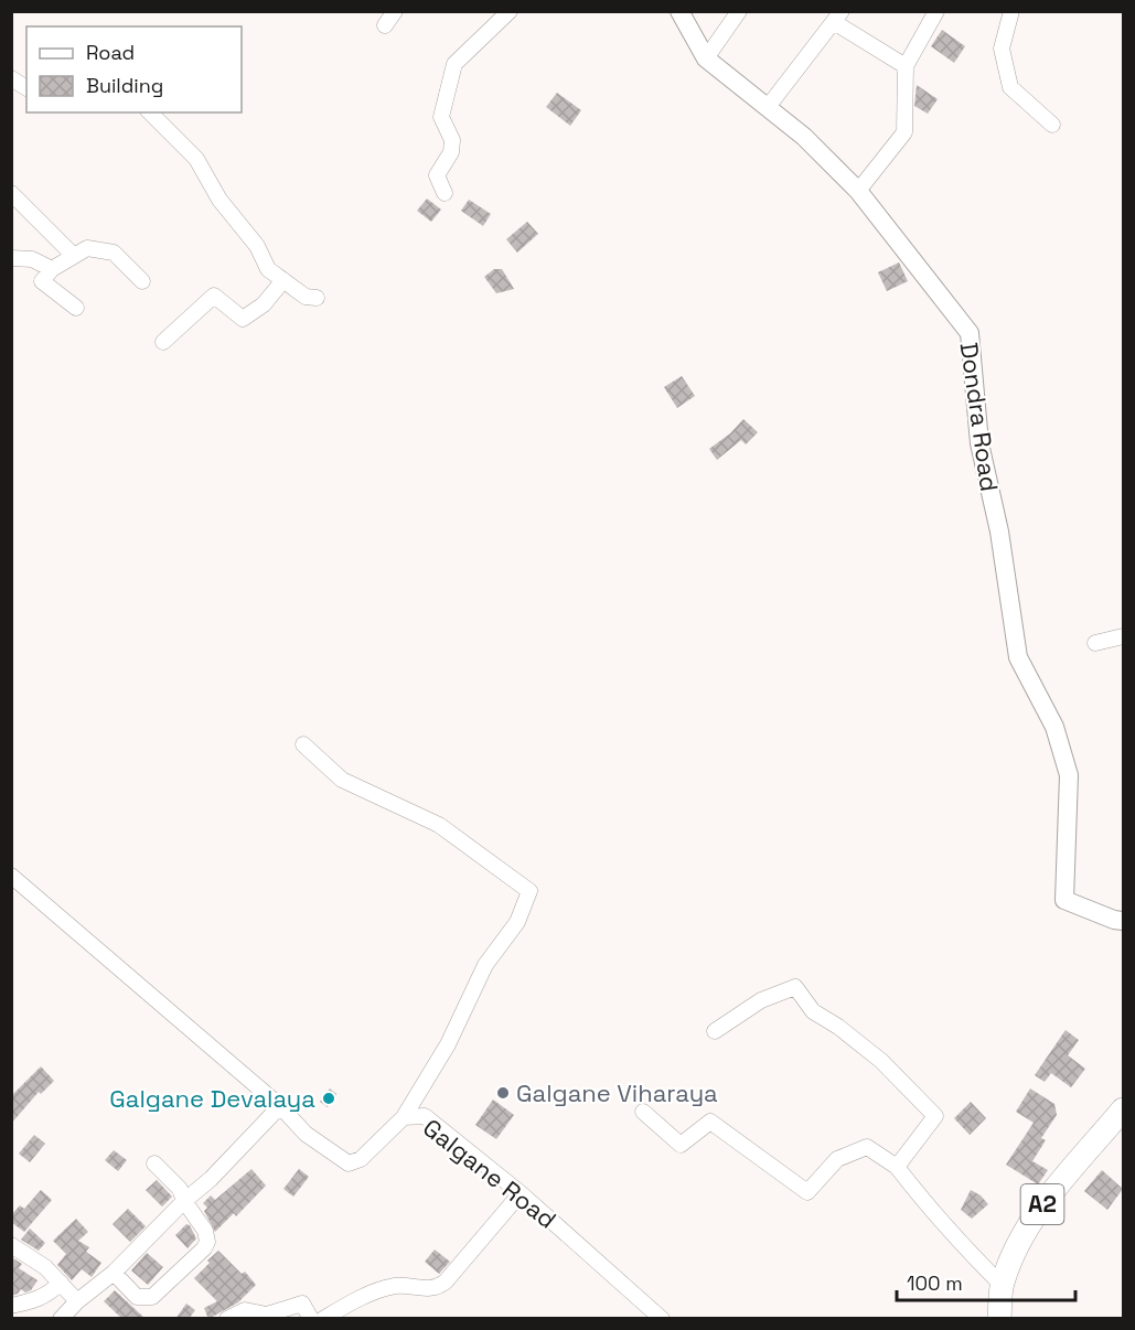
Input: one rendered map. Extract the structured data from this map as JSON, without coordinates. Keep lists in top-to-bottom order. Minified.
{"streets":{"highway":["A2"],"street":["Dondra Road","Galgane Road"]},"places":["Galgane Viharaya","Galgane Devalaya"],"legend":["Road","Building"],"scale_bar":"100 m"}
